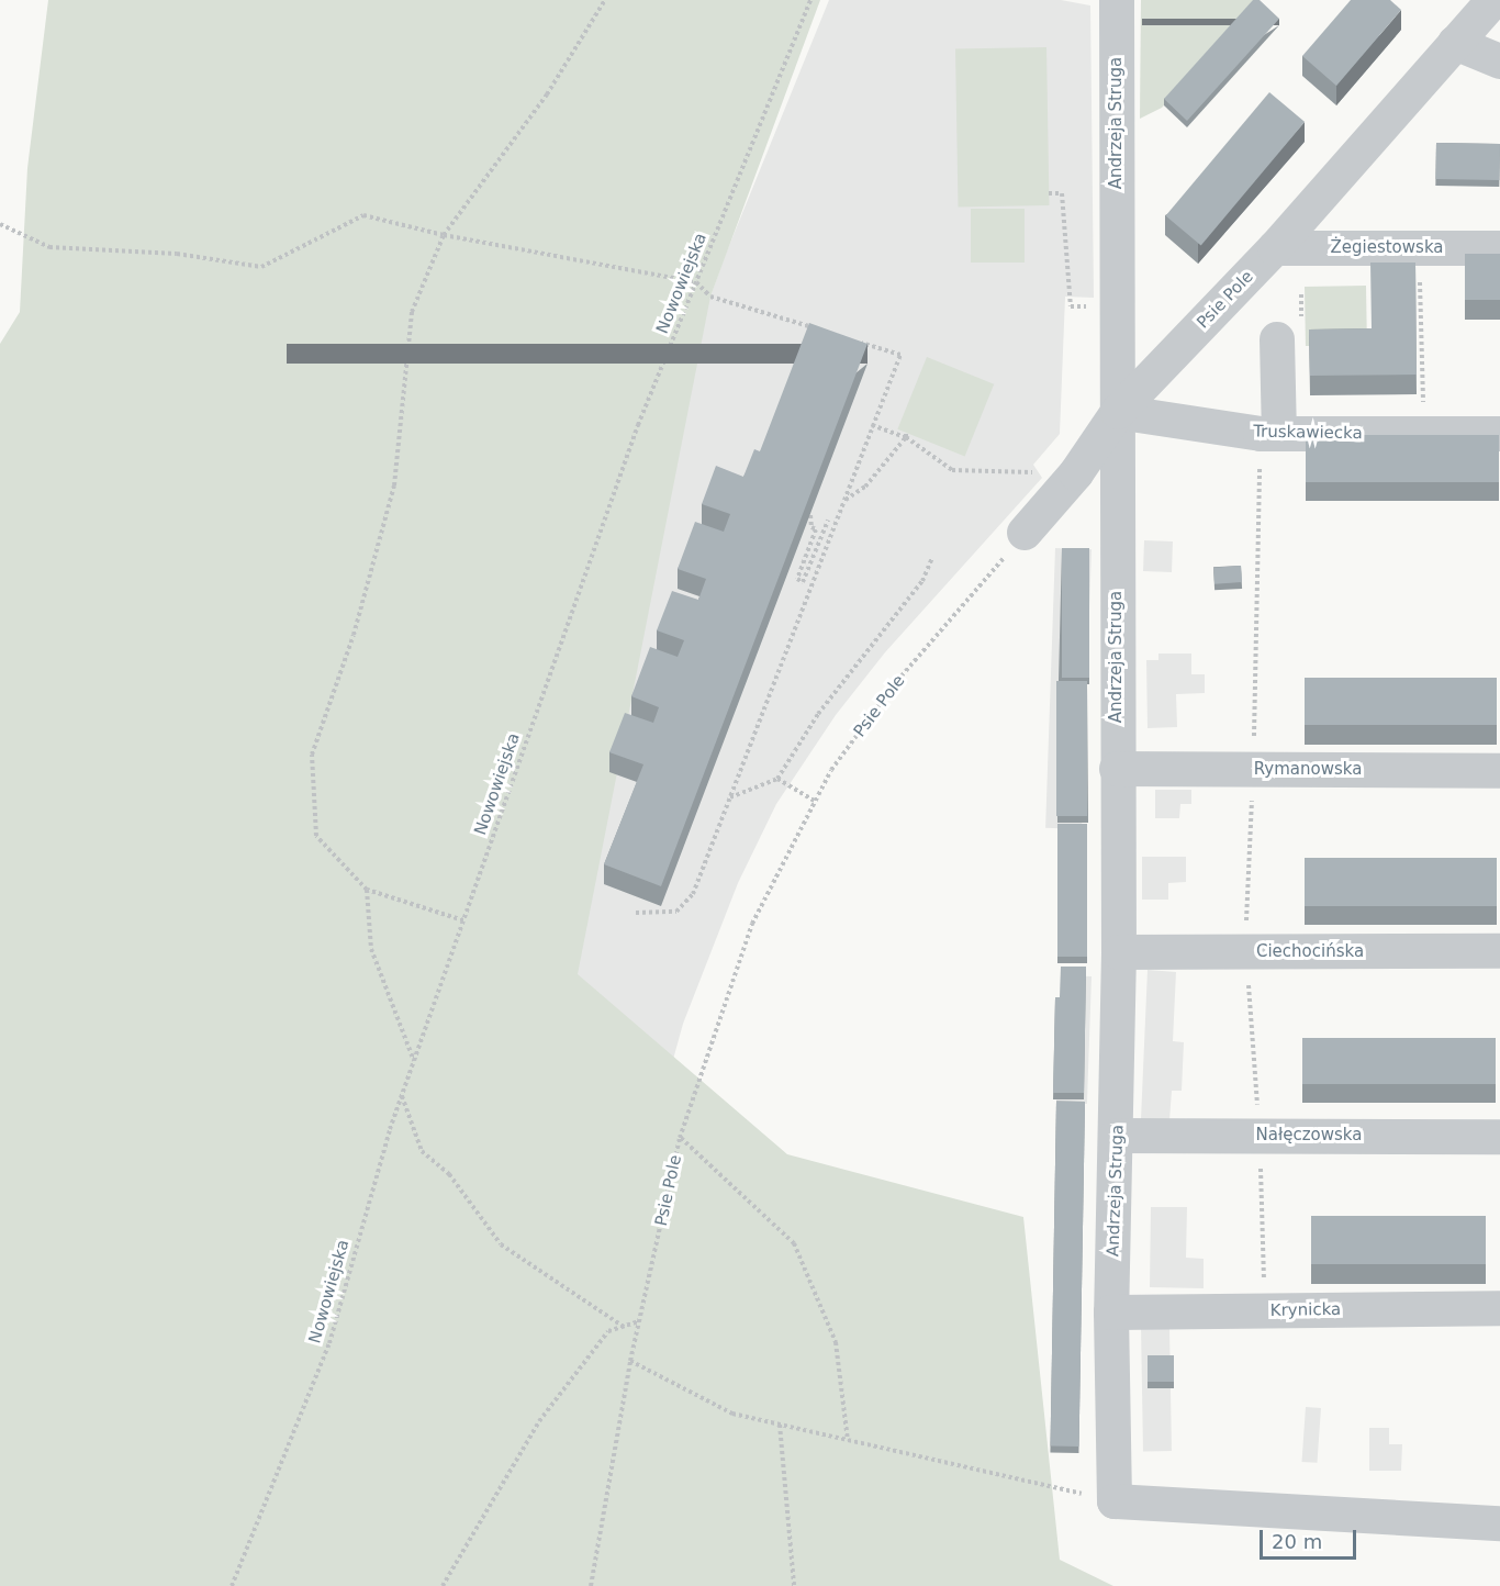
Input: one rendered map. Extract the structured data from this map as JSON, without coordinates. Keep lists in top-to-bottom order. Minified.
{"streets":{"street":["Andrzeja Struga","Żegiestowska","Psie Pole","Truskawiecka","Rymanowska","Ciechocińska","Nałęczowska","Krynicka"],"path":["Nowowiejska"]},"crossings":[["Andrzeja Struga","Psie Pole"],["Andrzeja Struga","Truskawiecka"],["Andrzeja Struga","Rymanowska"],["Andrzeja Struga","Ciechocińska"],["Andrzeja Struga","Nałęczowska"],["Andrzeja Struga","Krynicka"],["Żegiestowska","Psie Pole"],["Psie Pole","Truskawiecka"]],"scale_bar":"20 m"}
